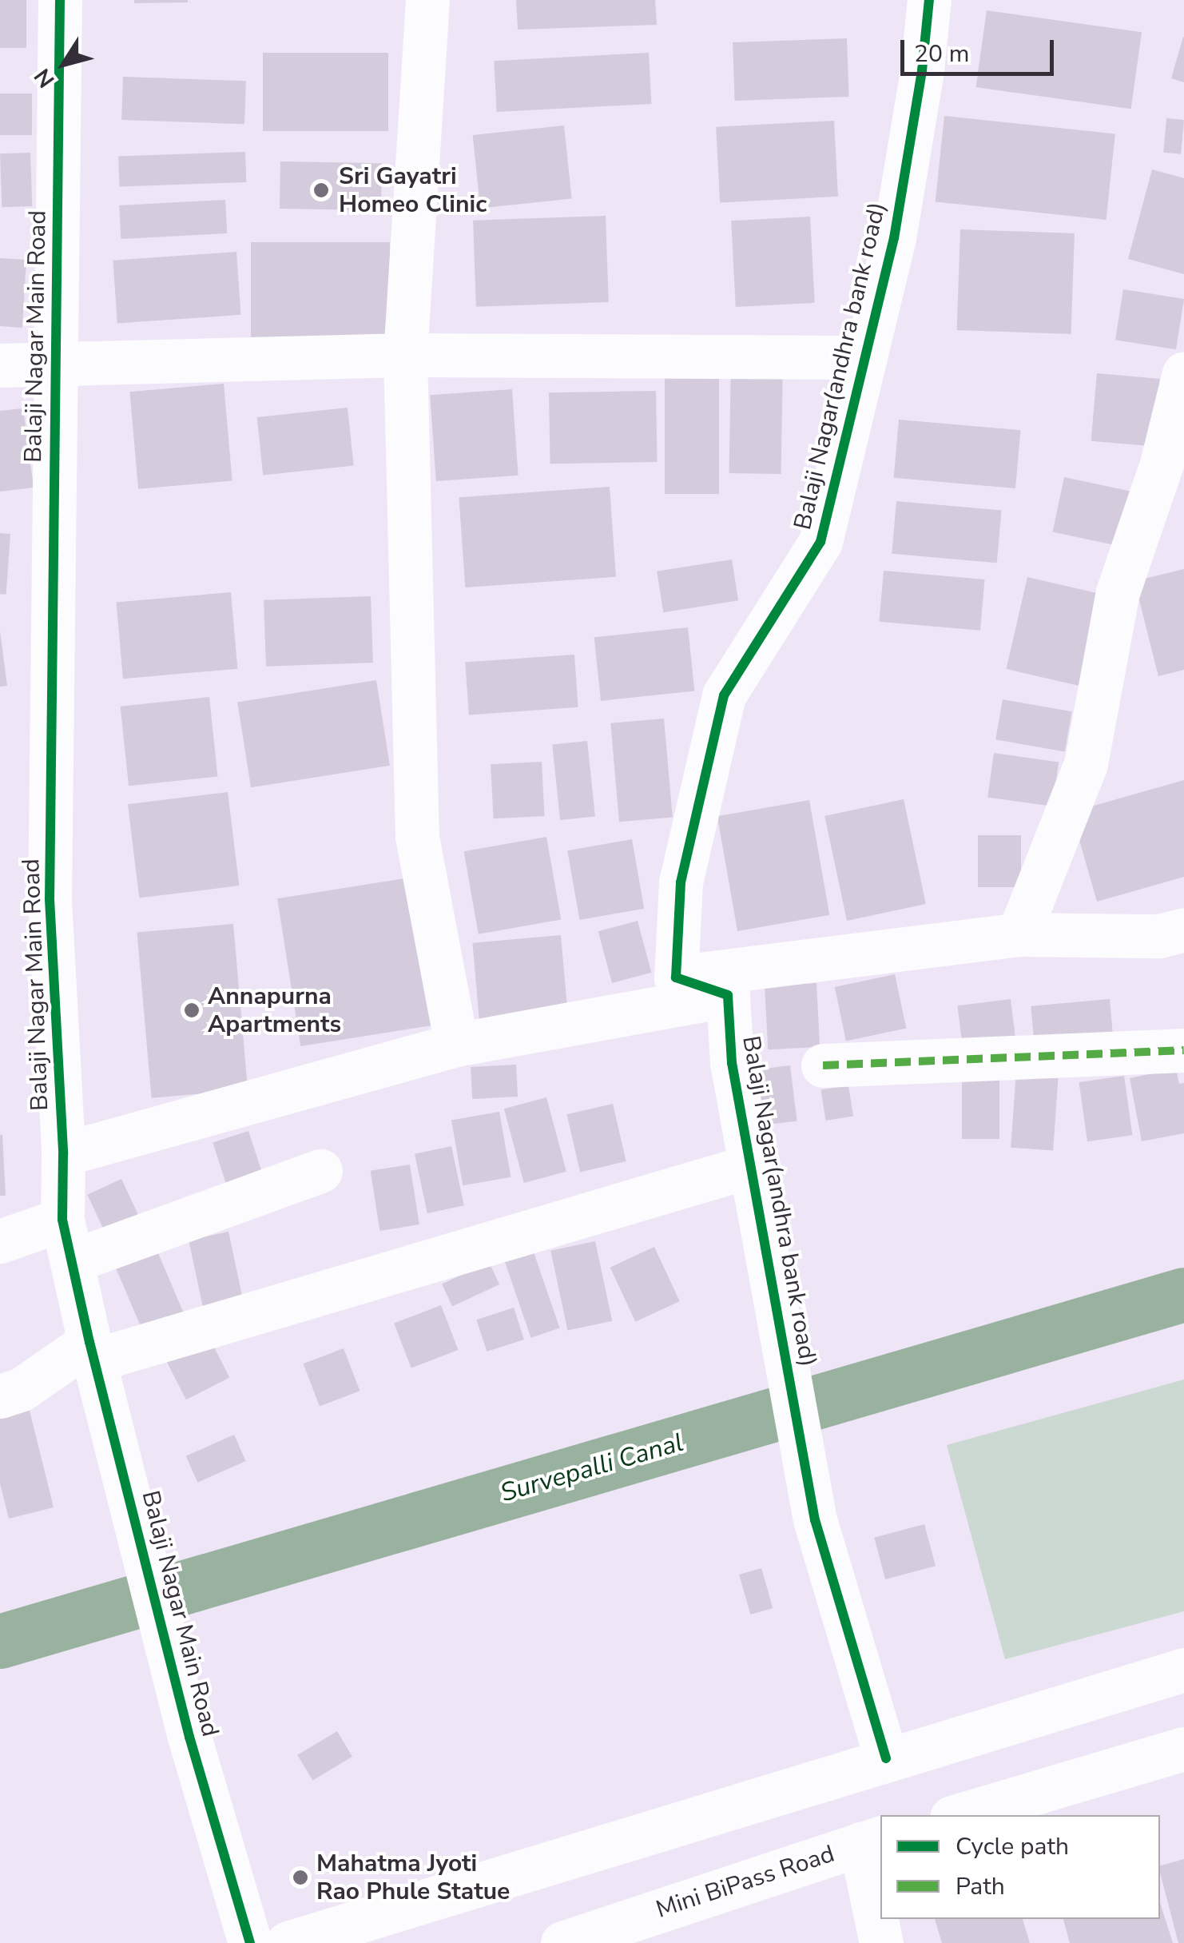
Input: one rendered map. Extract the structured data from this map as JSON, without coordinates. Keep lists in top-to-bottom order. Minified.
{"streets":{"street":["Balaji Nagar Main Road","Balaji Nagar(andhra bank road)","Mini BiPass Road"]},"water":["Survepalli Canal"],"places":["Sri Gayatri Homeo Clinic","Annapurna Apartments","Mahatma Jyoti Rao Phule Statue"],"legend":["Cycle path","Path"],"scale_bar":"20 m","north":"bottom left"}
